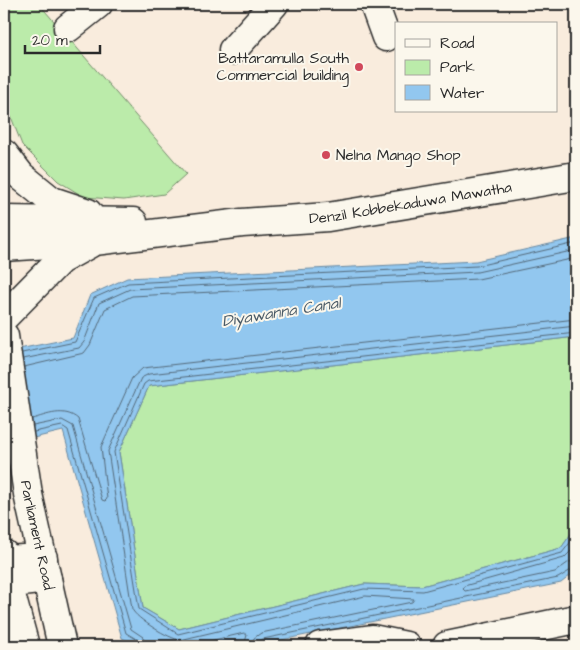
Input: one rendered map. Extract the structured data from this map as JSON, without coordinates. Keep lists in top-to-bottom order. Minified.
{"streets":{"main road":["Denzil Kobbekaduwa Mawatha","Parliament Road"]},"water":["Diyawanna Canal"],"places":["Battaramulla South Commercial building","Nelna Mango Shop"],"legend":["Road","Park","Water"],"scale_bar":"20 m"}
